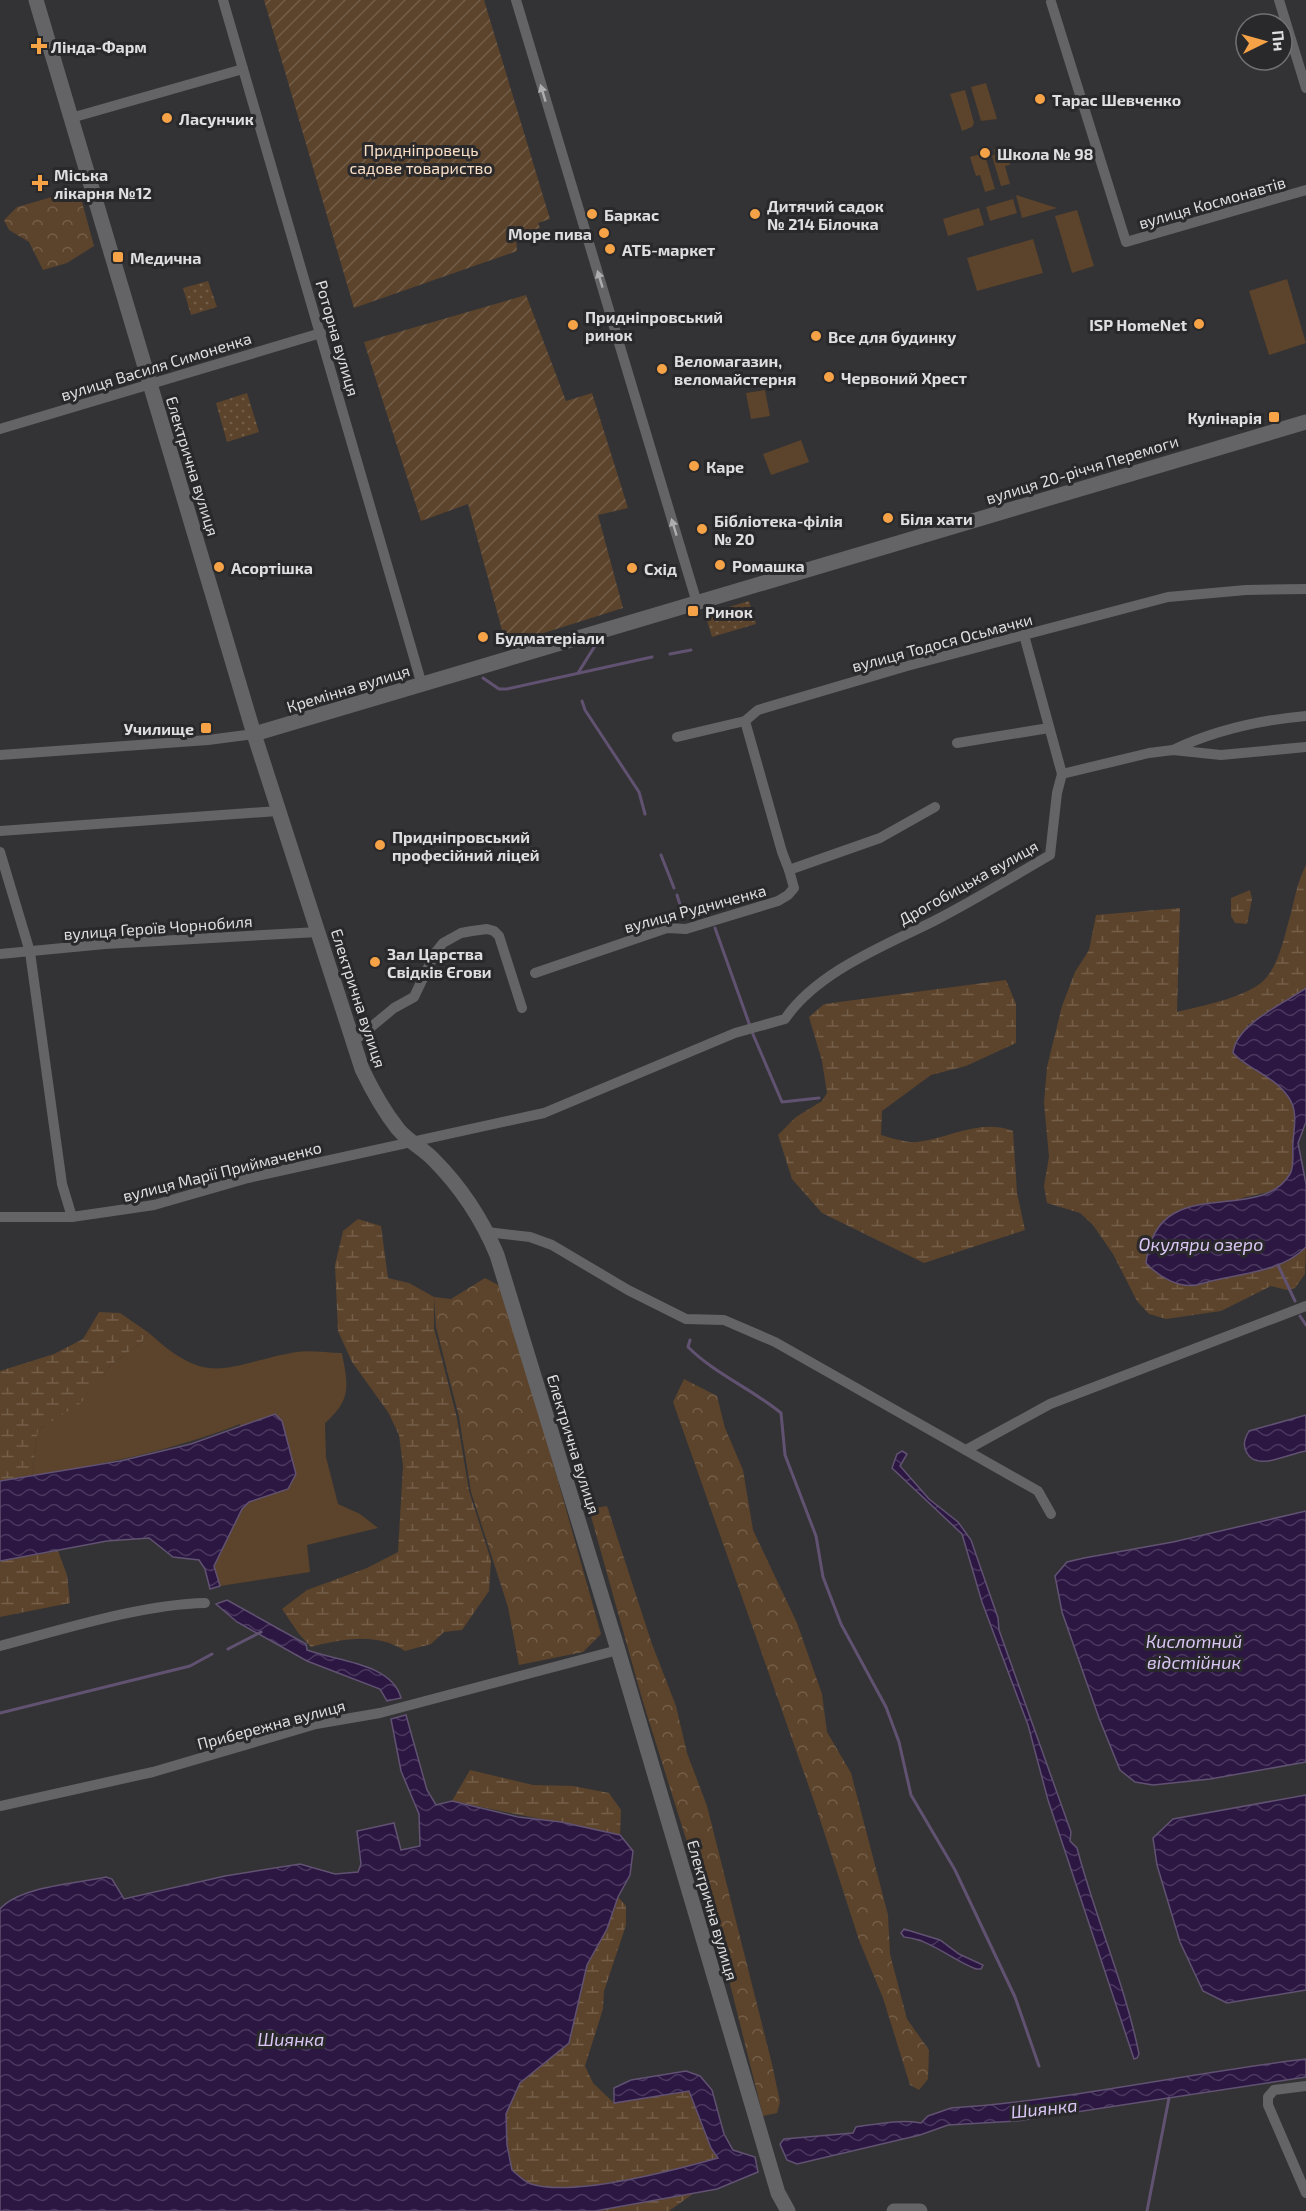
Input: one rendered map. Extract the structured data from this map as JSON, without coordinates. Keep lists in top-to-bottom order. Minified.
{"streets":{"street":["вулиця Космонавтів","Роторна вулиця","вулиця Василя Симоненка","Електрична вулиця","вулиця 20-річчя Перемоги","вулиця Тодося Осьмачки","Кремінна вулиця","Дрогобицька вулиця","вулиця Рудниченка","вулиця Героїв Чорнобиля","вулиця Марії Приймаченко","Прибережна вулиця"]},"crossings":[["Роторна вулиця","вулиця Василя Симоненка"],["Роторна вулиця","Кремінна вулиця"],["вулиця Василя Симоненка","Електрична вулиця"],["Електрична вулиця","Кремінна вулиця"],["Електрична вулиця","Дрогобицька вулиця"],["Електрична вулиця","вулиця Героїв Чорнобиля"],["Електрична вулиця","вулиця Марії Приймаченко"],["Електрична вулиця","Прибережна вулиця"],["вулиця 20-річчя Перемоги","Кремінна вулиця"],["Дрогобицька вулиця","вулиця Марії Приймаченко"]],"water":["Окуляри озеро","Кислотний відстійник","Шиянка"],"parks":["Придніпровець садове товариство"],"places":{"health":["Лінда-Фарм","Міська лікарня №12"],"other":["Тарас Шевченко","Ласунчик","Школа № 98","Баркас","Дитячий садок № 214 Білочка","Море пива","АТБ-маркет","ISP HomeNet","Придніпровський ринок","Все для будинку","Веломагазин, веломайстерня","Червоний Хрест","Каре","Біля хати","Бібліотека-філія № 20","Ромашка","Асортішка","Схід","Будматеріали","Придніпровський професійний ліцей","Зал Царства Свідків Єгови"],"transit":["Медична","Кулінарія","Ринок","Училище"]},"north":"right"}
